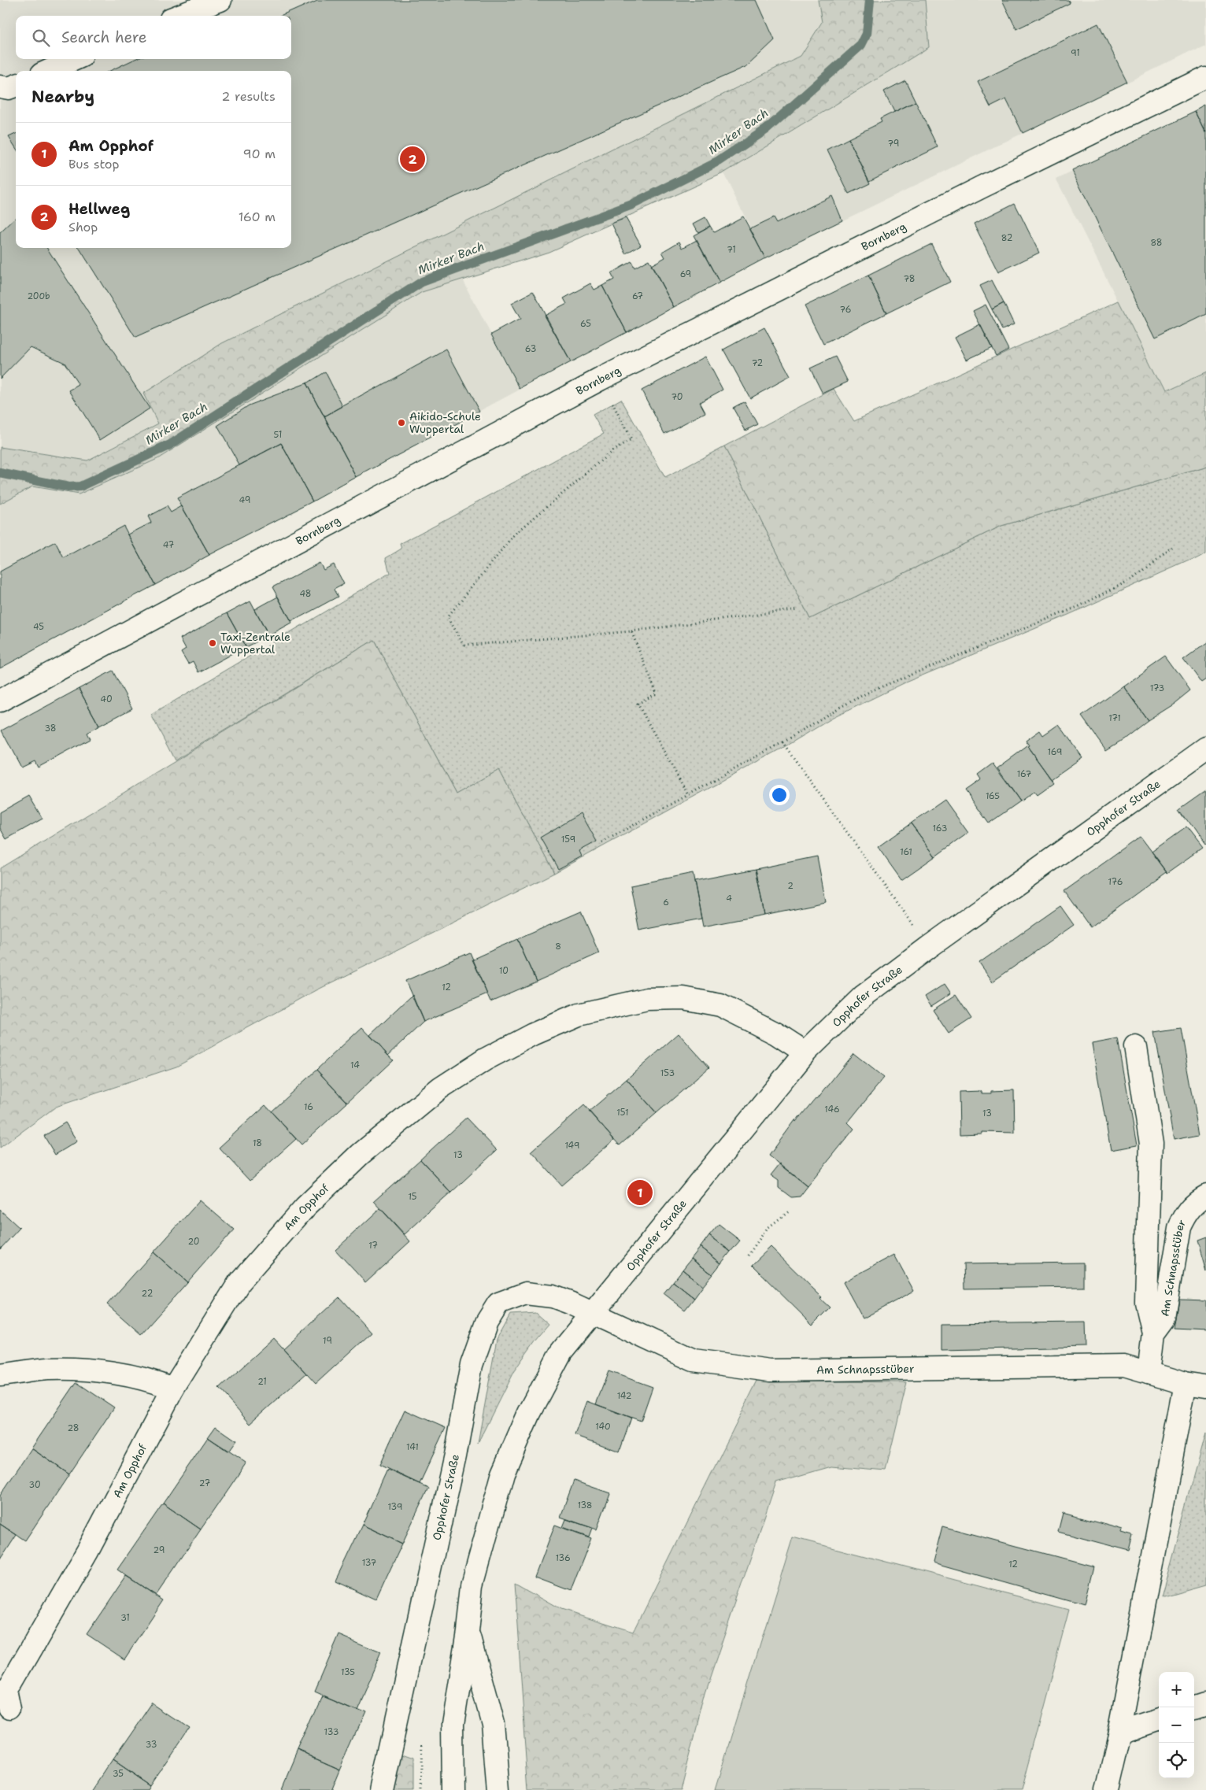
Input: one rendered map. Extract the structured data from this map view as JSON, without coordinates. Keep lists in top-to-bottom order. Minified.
{"streets":{"street":["Bornberg","Opphofer Straße","Am Opphof","Am Schnapsstüber"]},"crossings":[["Opphofer Straße","Am Opphof"],["Opphofer Straße","Am Schnapsstüber"]],"water":["Mirker Bach"],"places":["Aikido-Schule Wuppertal","Taxi-Zentrale Wuppertal"],"house_numbers":["91","79","82","88","71","69","78","200b","67","76","65","63","72","70","51","49","47","48","45","173","40","171","38","169","167","165","163","159","161","176","2","4","6","8","10","12","14","153","16","146","151","13","18","149","13","15","20","17","22","19","21","142","140","28","141","27","30","138","139","29","136","137","12","31","135","133","33","35"],"page":{"search":"Search here","heading":["Nearby","2 results"],"list":[{"mark":"1","name":"Am Opphof","note":"Bus stop","value":"90 m"},{"mark":"2","name":"Hellweg","note":"Shop","value":"160 m"}],"pins":["2","1"],"map_buttons":["+","−"]}}
